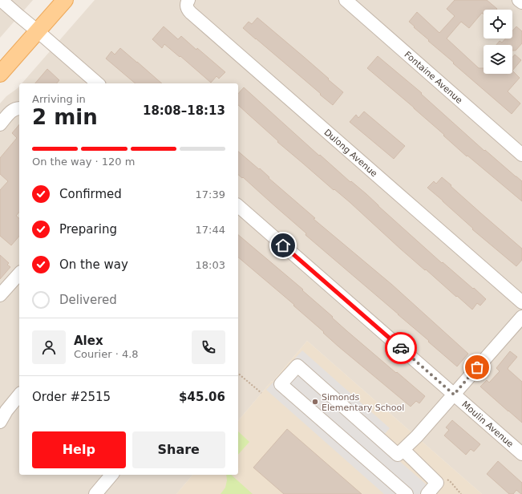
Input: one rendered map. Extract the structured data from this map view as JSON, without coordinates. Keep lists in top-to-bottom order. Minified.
{"streets":{"street":["Fontaine Avenue","Dulong Avenue","Moulin Avenue"]},"places":["Simonds Elementary School"],"page":{"heading":["2 min","Arriving in","18:08–18:13"],"panel":["Alex","Courier · 4.8","Order #2515","$45.06"],"bar":"On the way · 120 m","list":[["Confirmed","17:39"],["Preparing","17:44"],["On the way","18:03"],"Delivered"],"buttons":["Help","Share"]}}
